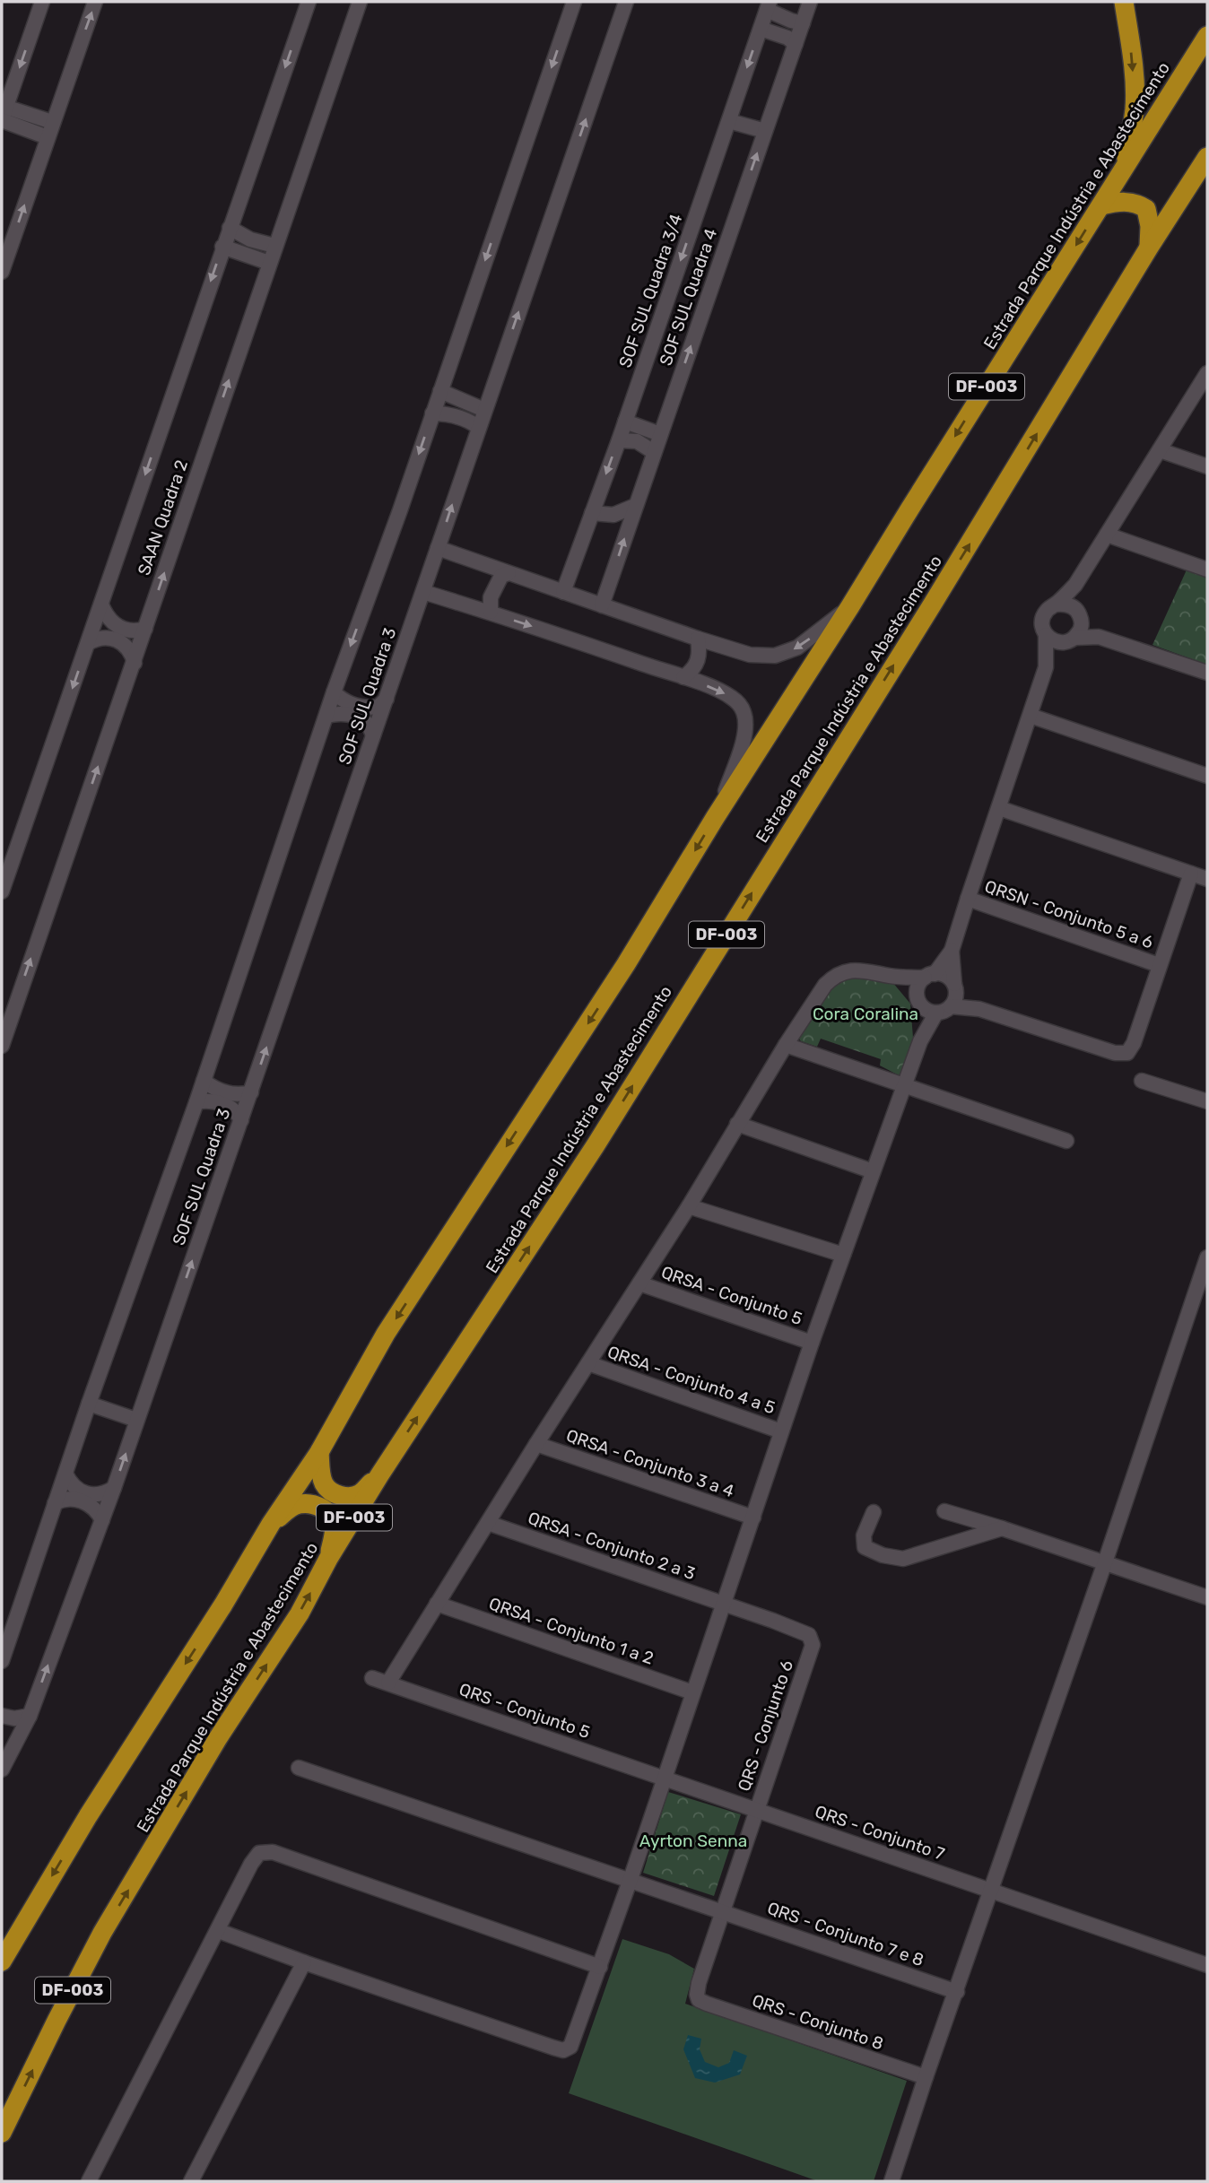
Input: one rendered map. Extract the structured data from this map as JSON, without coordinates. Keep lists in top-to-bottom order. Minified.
{"streets":{"highway":["Estrada Parque Indústria e Abastecimento","DF-003"],"street":["SOF SUL Quadra 3/4","SOF SUL Quadra 4","SAAN Quadra 2","SOF SUL Quadra 3","QRSN - Conjunto 5 a 6","QRSA - Conjunto 5","QRSA - Conjunto 4 a 5","QRSA - Conjunto 3 a 4","QRSA - Conjunto 2 a 3","QRSA - Conjunto 1 a 2","QRS - Conjunto 5","QRS - Conjunto 6","QRS - Conjunto 7","QRS - Conjunto 7 e 8","QRS - Conjunto 8"]},"crossings":[["QRSA - Conjunto 2 a 3","QRS - Conjunto 6"],["QRS - Conjunto 5","QRS - Conjunto 6"],["QRS - Conjunto 6","QRS - Conjunto 7"],["QRS - Conjunto 7 e 8","QRS - Conjunto 8"]],"one_way":["SOF SUL Quadra 3/4","SOF SUL Quadra 4"],"parks":["Cora Coralina","Ayrton Senna"]}
